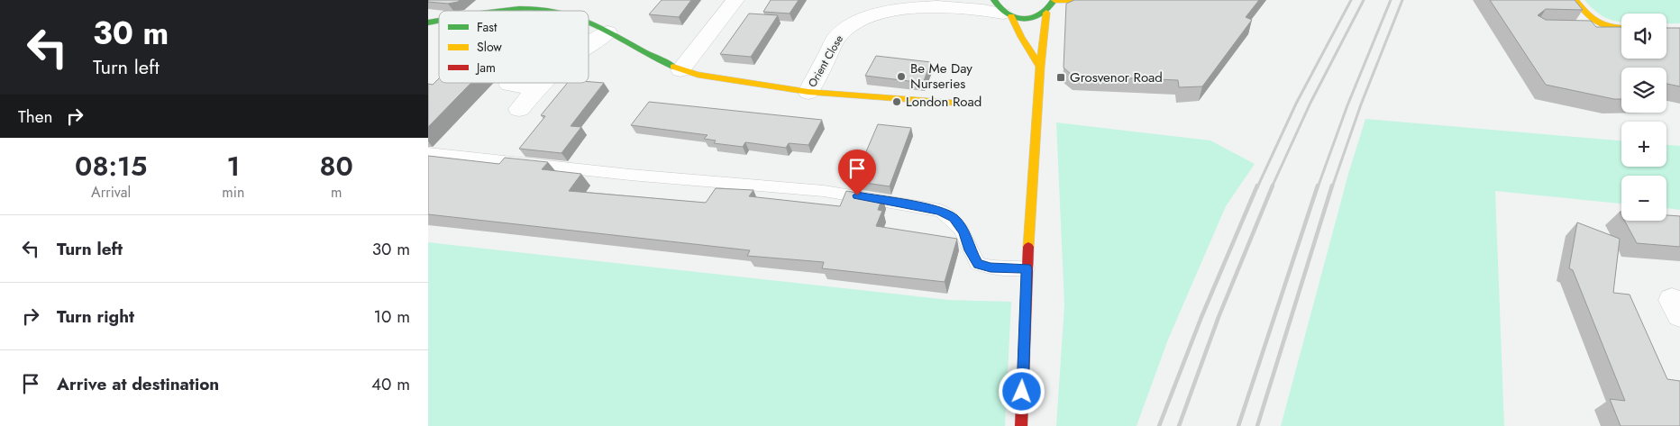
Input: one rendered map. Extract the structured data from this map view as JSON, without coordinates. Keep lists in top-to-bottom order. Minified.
{"streets":{"street":["Orient Close"]},"places":{"other":["Be Me Day Nurseries","London Road"],"transit":["Grosvenor Road"]},"legend":["Fast","Slow","Jam"],"page":{"turn":["30 m","Turn left"],"map_buttons":["+","−"],"then":"Then","eta":["08:15","Arrival","1","min","80","m"],"list":[{"name":"Turn left","value":"30 m"},{"name":"Turn right","value":"10 m"},{"name":"Arrive at destination","value":"40 m"}]}}
